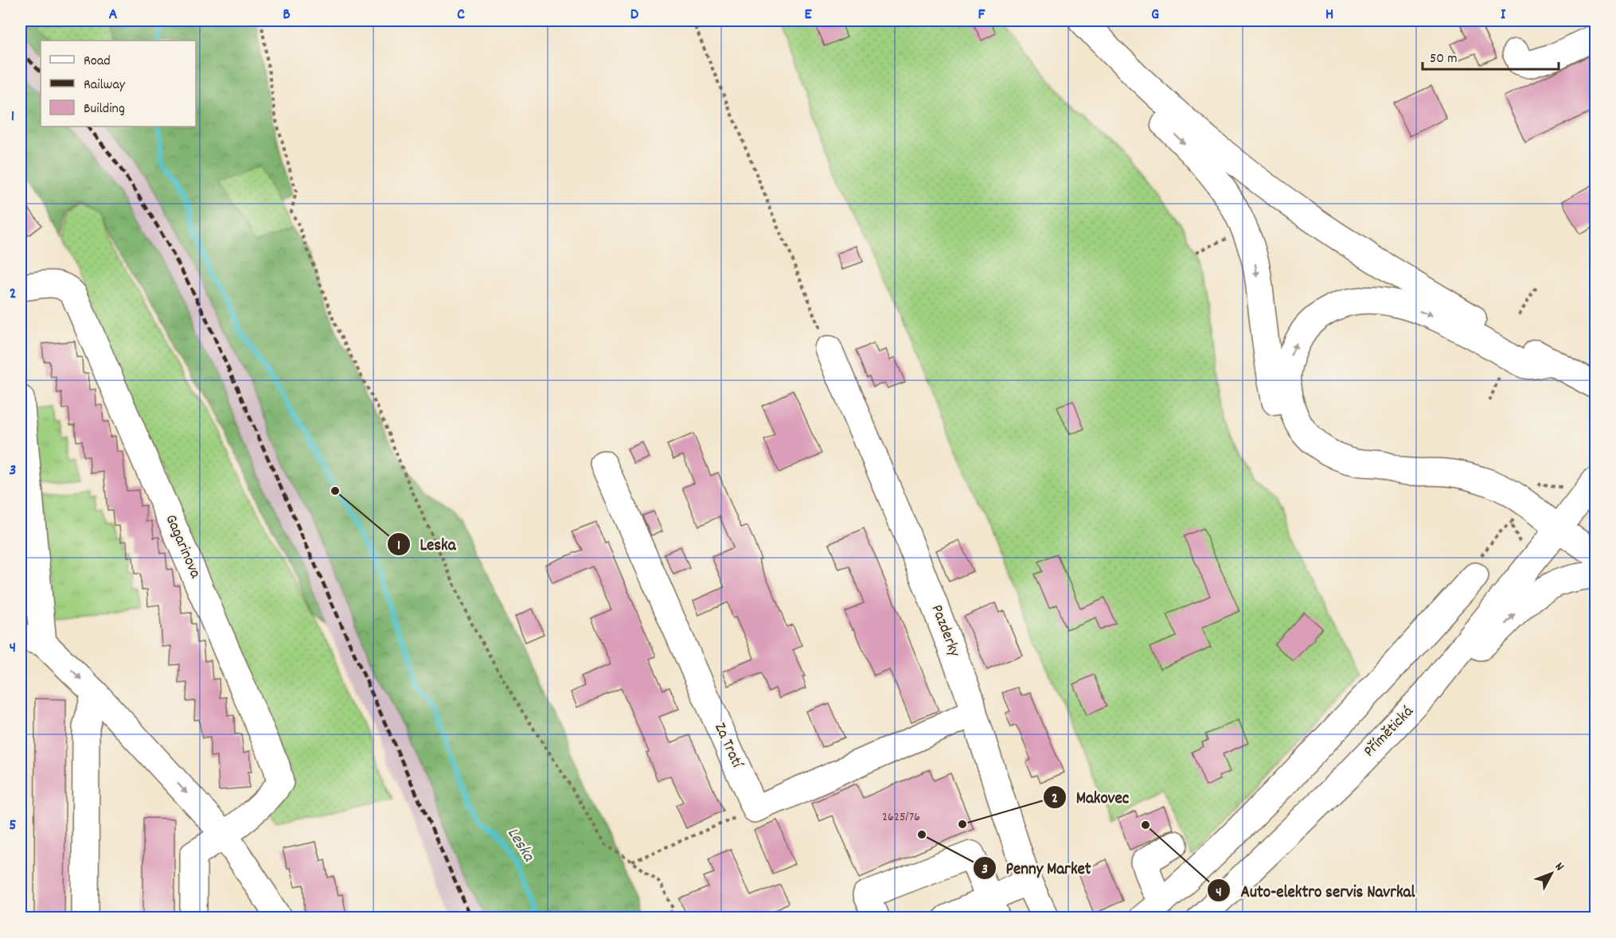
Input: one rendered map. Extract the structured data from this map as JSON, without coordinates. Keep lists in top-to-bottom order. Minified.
{"streets":{"street":["Gagarinova","Pazderky","Přímětická","Za Tratí"]},"water":["Leska"],"places":["Leska","Makovec","Auto-elektro servis Navrkal","Penny Market"],"house_numbers":["2625/76"],"legend":["Road","Railway","Building"],"scale_bar":"50 m","north":"top right","grid":{"columns":["A","B","C","D","E","F","G","H","I"],"rows":["1","2","3","4","5"]}}
